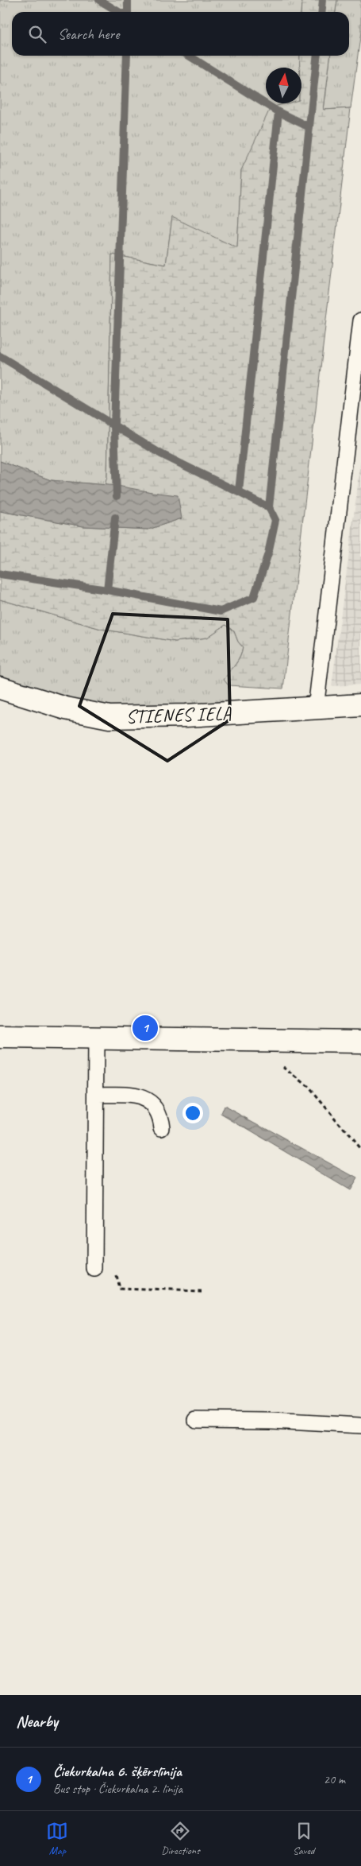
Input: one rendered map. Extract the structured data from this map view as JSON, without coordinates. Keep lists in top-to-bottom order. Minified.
{"streets":{"street":["STIENES IELA"]},"north":"top","page":{"search":"Search here","pins":"1","heading":"Nearby","list":[{"mark":"1","name":"Čiekurkalna 6. šķērslīnija","note":"Bus stop · Čiekurkalna 2. līnija","value":"20 m"}],"nav":["Map","Directions","Saved"]}}
